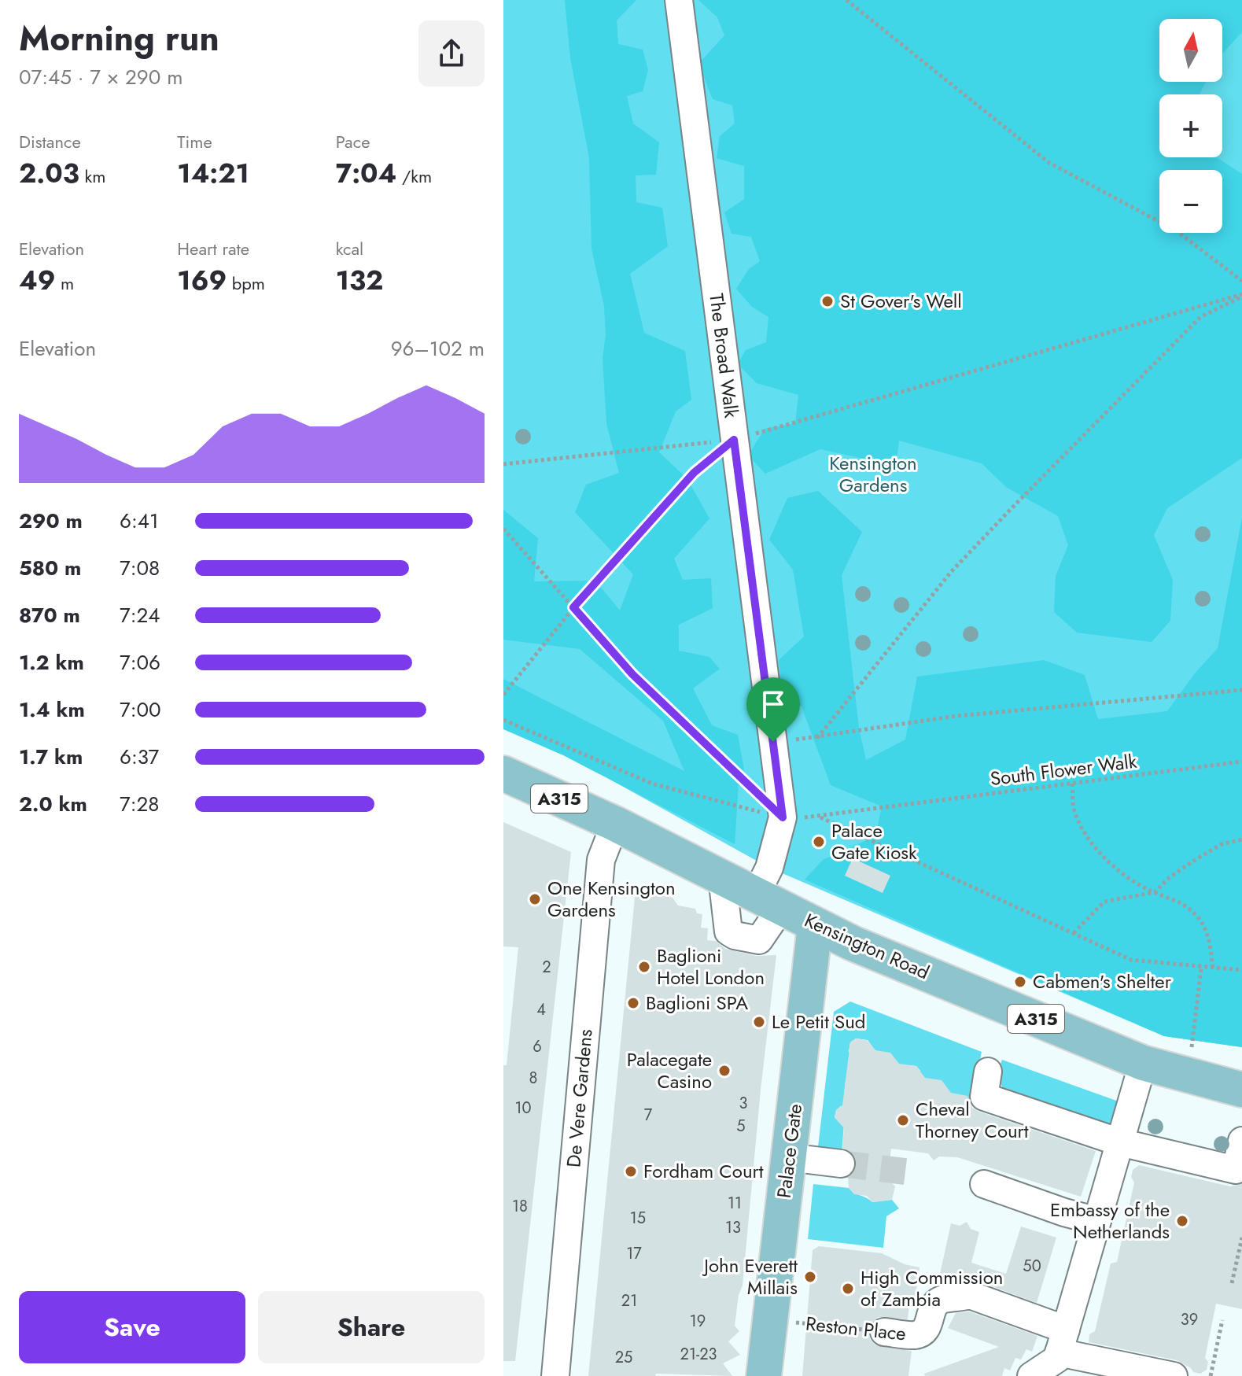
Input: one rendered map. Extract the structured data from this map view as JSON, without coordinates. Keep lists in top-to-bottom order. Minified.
{"streets":{"main road":["A315","Kensington Road","Palace Gate"],"street":["The Broad Walk","De Vere Gardens","Reston Place"],"path":["South Flower Walk"]},"crossings":[["The Broad Walk","Kensington Road"],["Kensington Road","De Vere Gardens"],["Kensington Road","Palace Gate"],["Palace Gate","Reston Place"]],"parks":["Kensington Gardens"],"places":["St Gover's Well","Palace Gate Kiosk","One Kensington Gardens","Baglioni Hotel London","Cabmen's Shelter","Baglioni SPA","Le Petit Sud","Palacegate Casino","Cheval Thorney Court","Fordham Court","Embassy of the Netherlands","John Everett Millais","High Commission of Zambia"],"house_numbers":["2","4","6","8","3","10","7","5","11","18","15","13","17","50","21","39","19","21-23","25"],"north":"top","page":{"heading":["Morning run","07:45 · 7 × 290 m"],"map_buttons":["+","−"],"stats":[["Distance","2.03 km"],["Time","14:21"],["Pace","7:04 /km"],["Elevation","49 m"],["Heart rate","169 bpm"],["kcal","132"]],"chart":["Elevation","96–102 m"],"list":[{"name":"290 m","note":"6:41"},{"name":"580 m","note":"7:08"},{"name":"870 m","note":"7:24"},{"name":"1.2 km","note":"7:06"},{"name":"1.4 km","note":"7:00"},{"name":"1.7 km","note":"6:37"},{"name":"2.0 km","note":"7:28"}],"buttons":["Save","Share"]}}
